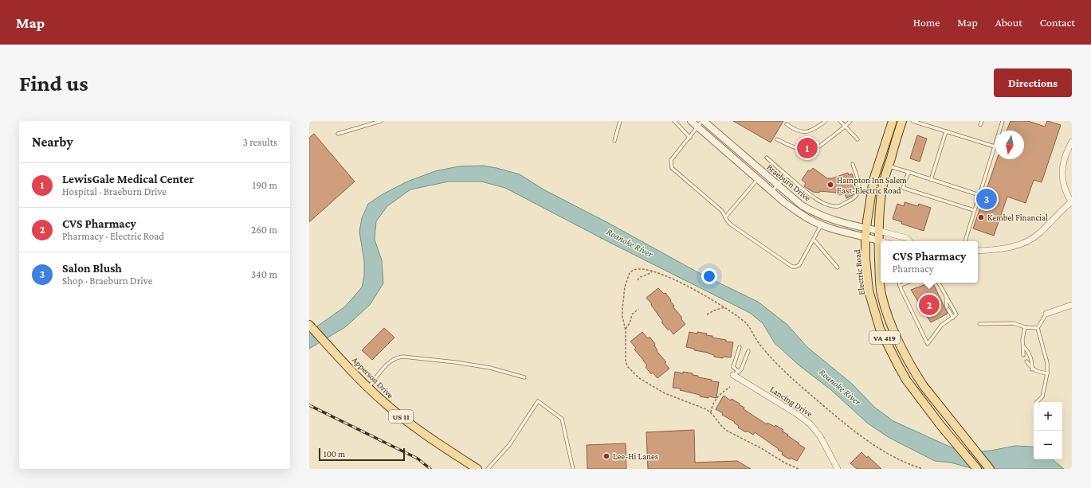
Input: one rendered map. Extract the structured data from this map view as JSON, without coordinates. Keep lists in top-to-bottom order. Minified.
{"streets":{"main road":["Electric Road","VA 419","Apperson Drive","US 11"],"street":["Braeburn Drive","Lancing Drive"]},"crossings":[["Braeburn Drive","Electric Road"],["Braeburn Drive","VA 419"]],"water":["Roanoke River"],"places":["Hampton Inn Salem East-Electric Road","Kembel Financial","Lee-Hi Lanes"],"scale_bar":"100 m","north":"bottom","page":{"header":"Map","nav":["Home","Map","About","Contact"],"buttons":"Directions","title":"Find us","heading":["Nearby","3 results"],"pins":["1","3","2"],"list":[{"mark":"1","name":"LewisGale Medical Center","note":"Hospital · Braeburn Drive","value":"190 m"},{"mark":"2","name":"CVS Pharmacy","note":"Pharmacy · Electric Road","value":"260 m"},{"mark":"3","name":"Salon Blush","note":"Shop · Braeburn Drive","value":"340 m"}],"popup":["CVS Pharmacy","Pharmacy"],"map_buttons":["+","−"],"scale":"100 m"}}
